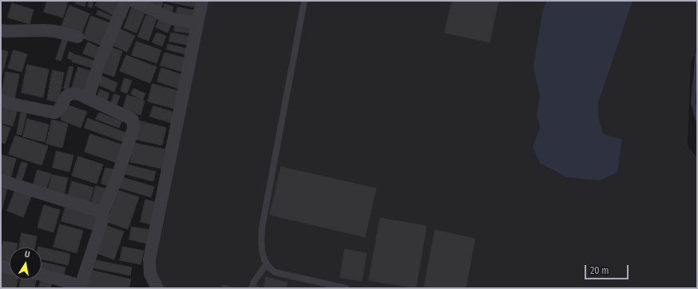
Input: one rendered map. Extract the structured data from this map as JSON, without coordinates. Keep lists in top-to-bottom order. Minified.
{"scale_bar":"20 m","north":"top"}
